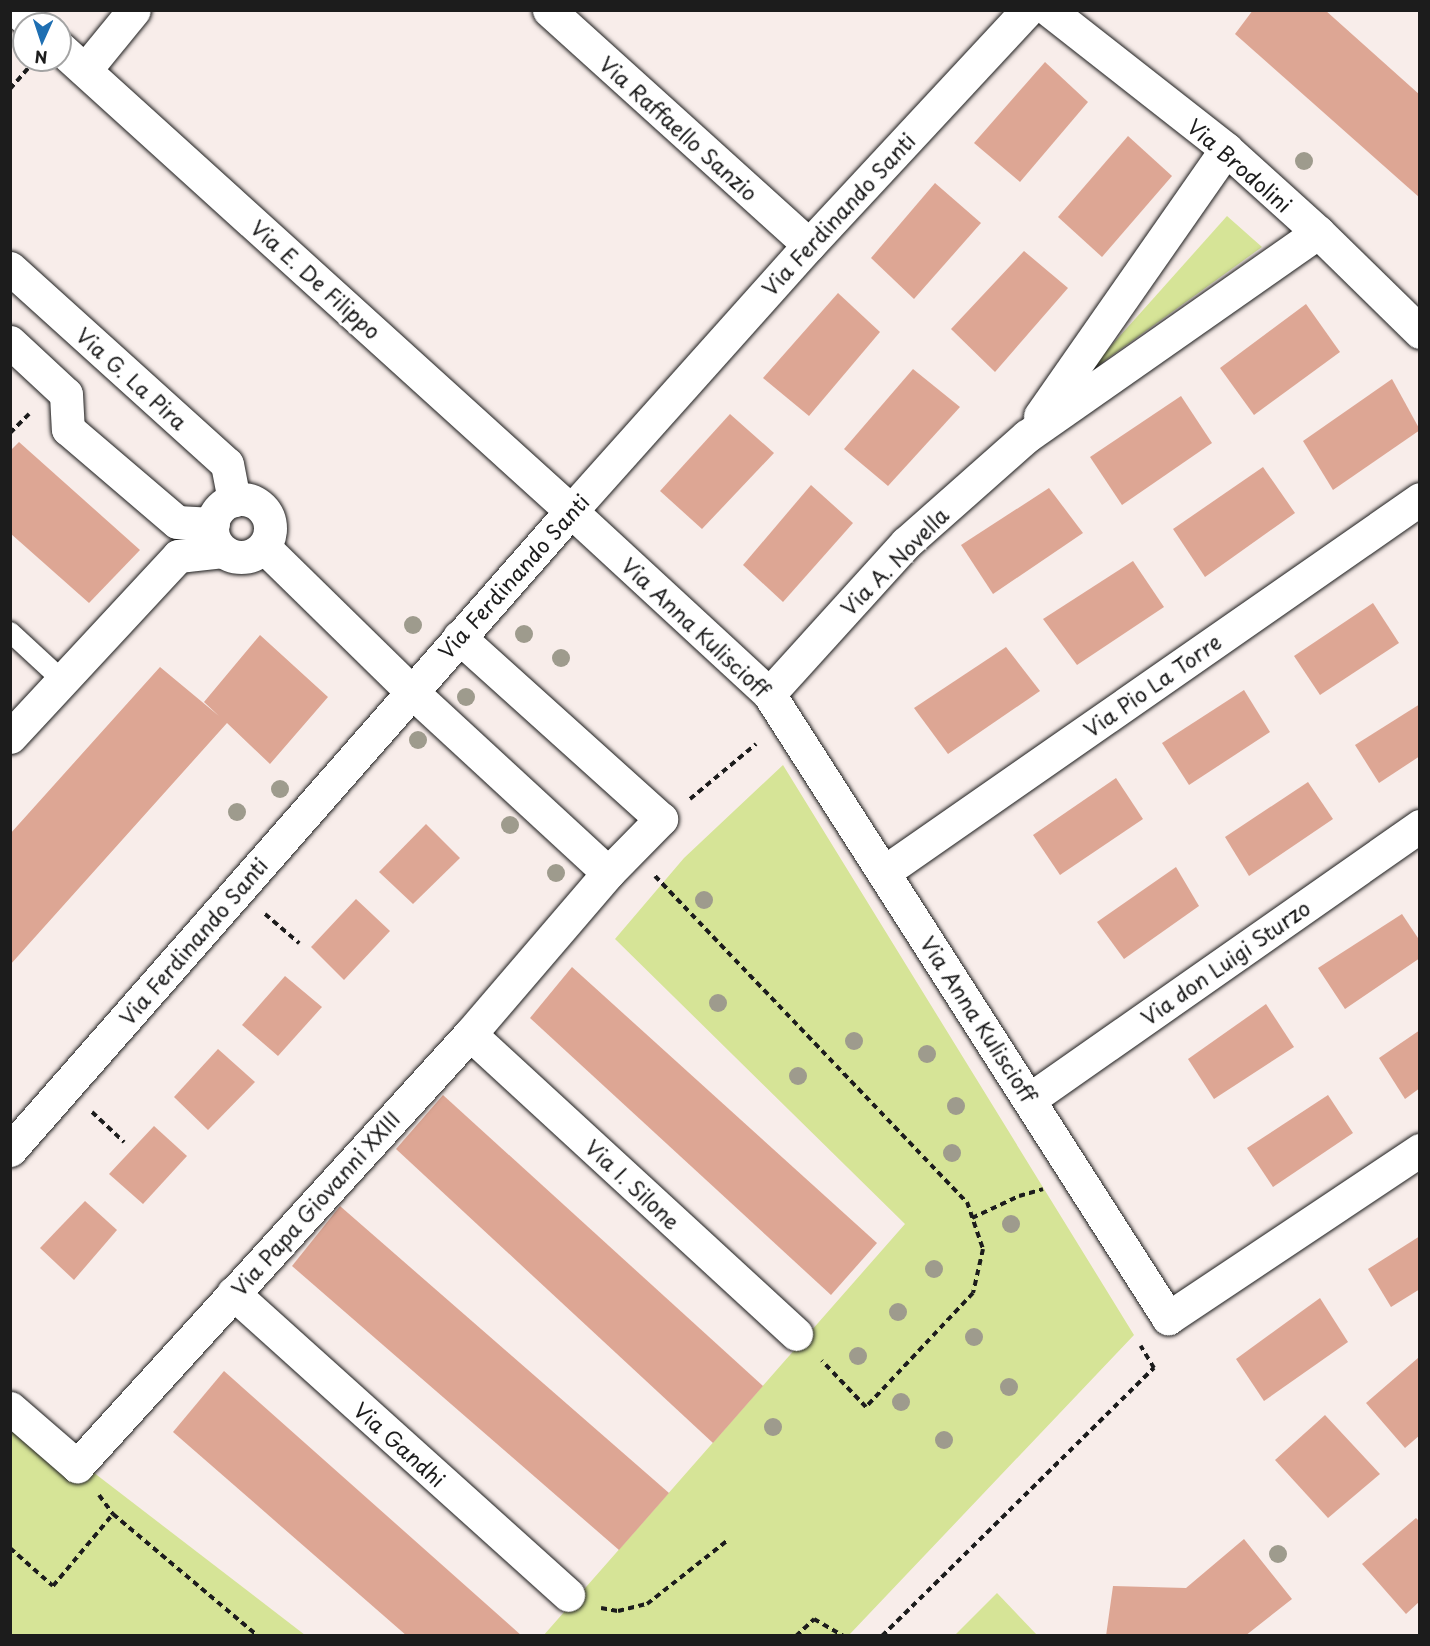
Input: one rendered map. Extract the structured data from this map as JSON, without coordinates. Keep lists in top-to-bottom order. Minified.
{"streets":{"street":["Via Raffaello Sanzio","Via Brodolini","Via Ferdinando Santi","Via E. De Filippo","Via G. La Pira","Via A. Novella","Via Anna Kuliscioff","Via Pio La Torre","Via don Luigi Sturzo","Via I. Silone","Via Papa Giovanni XXIII","Via Gandhi"]},"crossings":[["Via Raffaello Sanzio","Via Ferdinando Santi"],["Via Brodolini","Via A. Novella"],["Via Ferdinando Santi","Via E. De Filippo"],["Via Ferdinando Santi","Via Anna Kuliscioff"],["Via Ferdinando Santi","Via Papa Giovanni XXIII"],["Via E. De Filippo","Via Anna Kuliscioff"],["Via A. Novella","Via Anna Kuliscioff"],["Via Anna Kuliscioff","Via Pio La Torre"],["Via Anna Kuliscioff","Via don Luigi Sturzo"],["Via I. Silone","Via Papa Giovanni XXIII"],["Via Papa Giovanni XXIII","Via Gandhi"]],"north":"bottom"}
